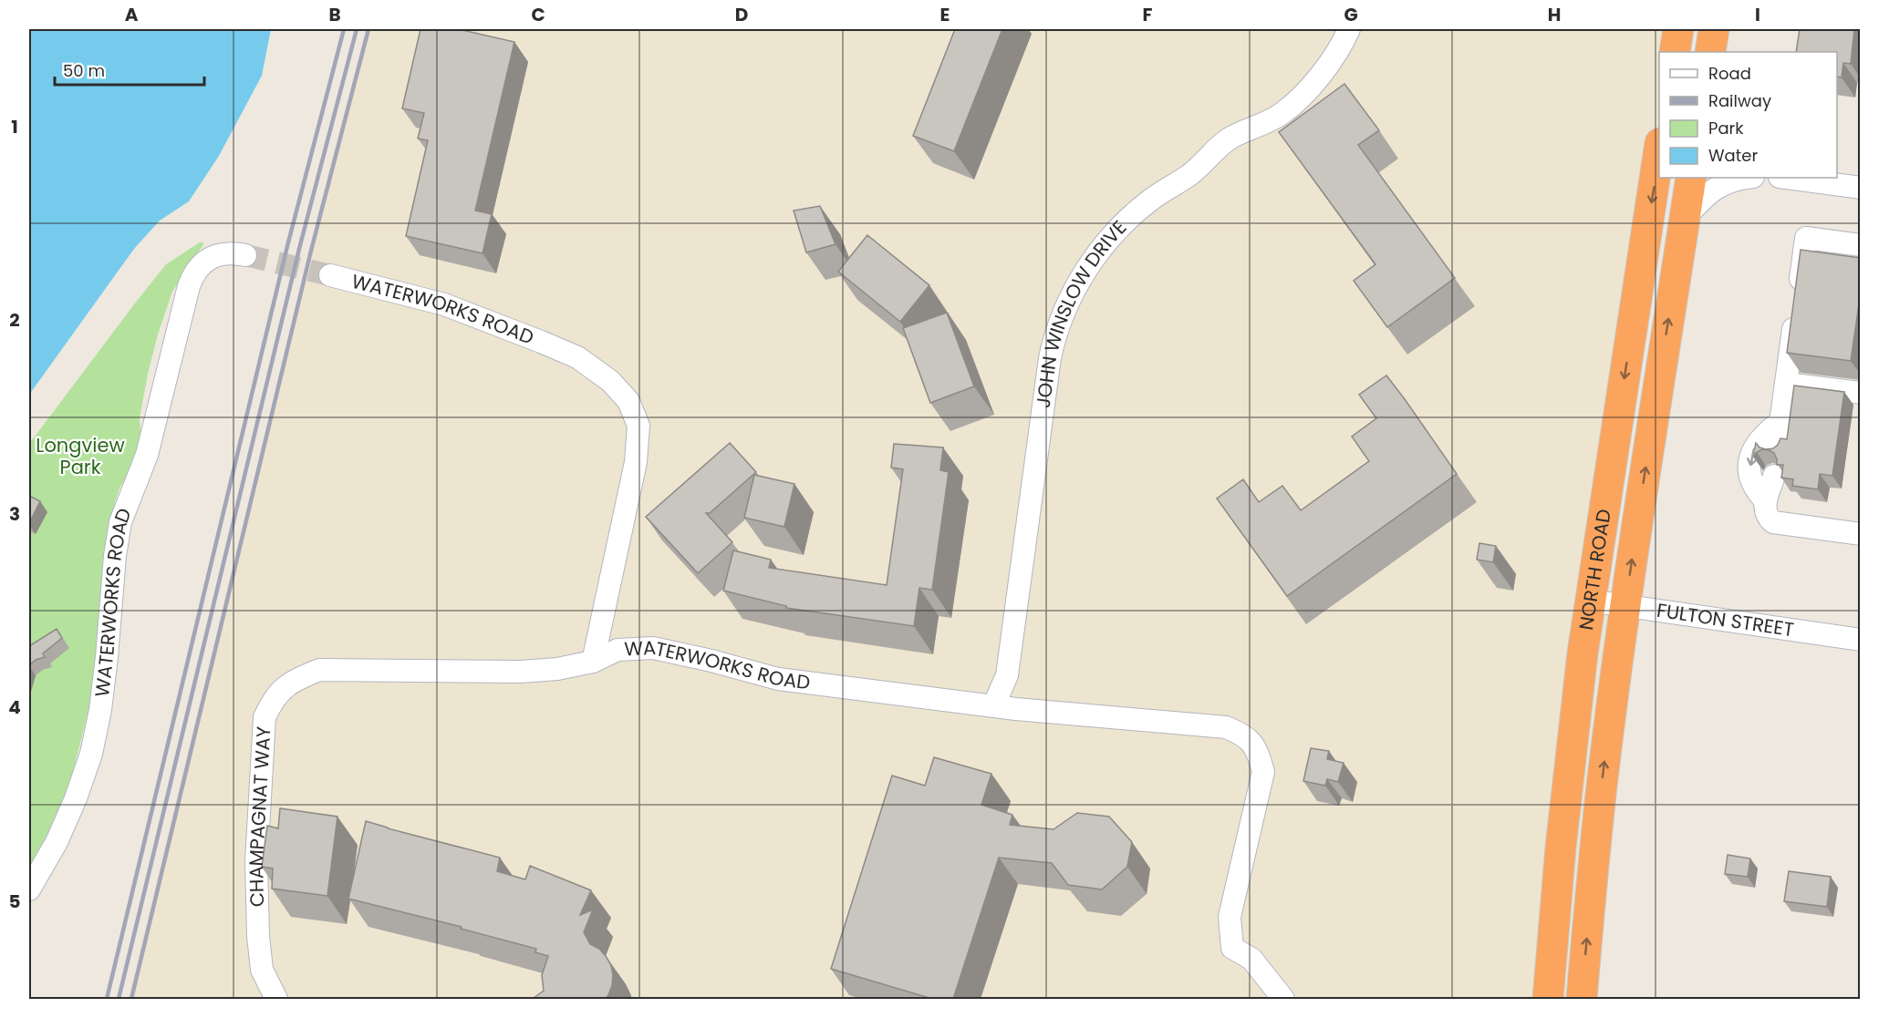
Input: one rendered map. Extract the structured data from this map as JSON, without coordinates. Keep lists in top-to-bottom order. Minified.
{"streets":{"highway":["NORTH ROAD"],"street":["WATERWORKS ROAD","JOHN WINSLOW DRIVE","FULTON STREET","CHAMPAGNAT WAY"]},"crossings":[["WATERWORKS ROAD","JOHN WINSLOW DRIVE"],["WATERWORKS ROAD","CHAMPAGNAT WAY"],["NORTH ROAD","FULTON STREET"]],"parks":["Longview Park"],"legend":["Road","Railway","Park","Water"],"scale_bar":"50 m","grid":{"columns":["A","B","C","D","E","F","G","H","I"],"rows":["1","2","3","4","5"]}}
